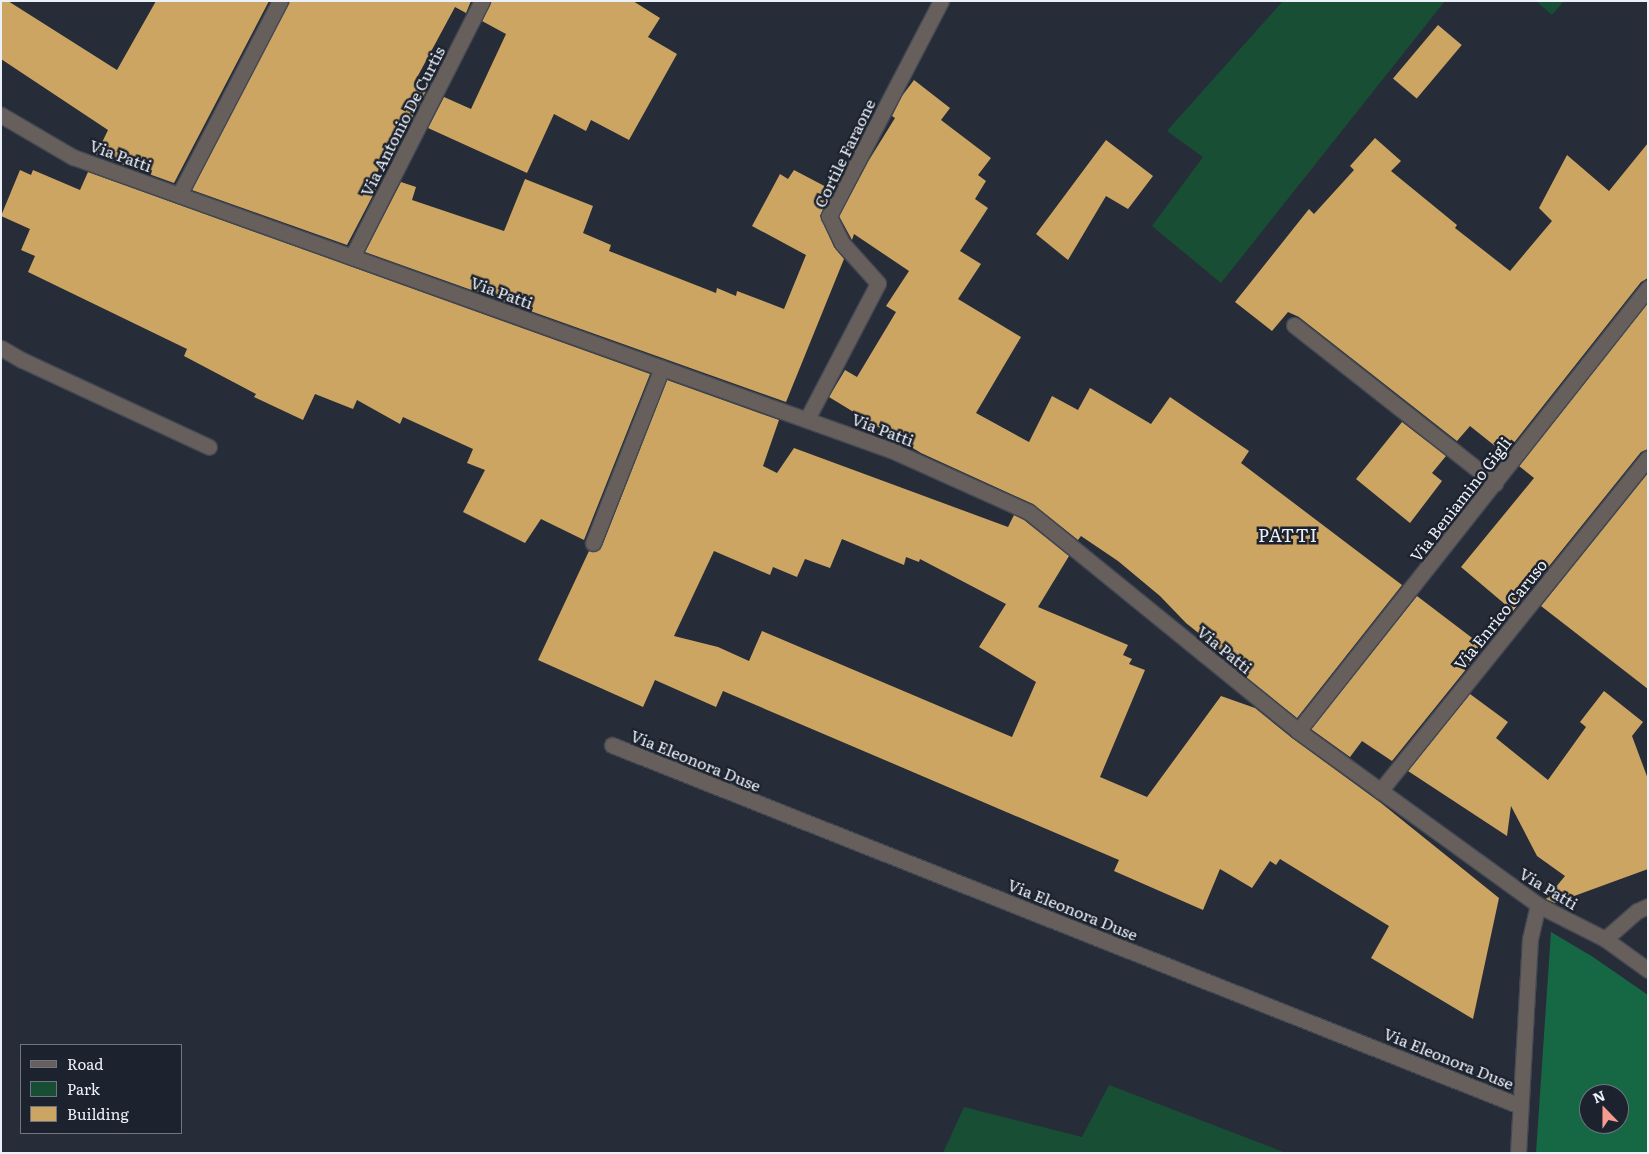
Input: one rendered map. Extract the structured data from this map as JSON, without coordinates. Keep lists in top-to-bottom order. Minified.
{"streets":{"street":["Via Antonio De Curtis","Cortile Faraone","Via Patti","Via Beniamino Gigli","Via Enrico Caruso","Via Eleonora Duse"]},"crossings":[["Via Antonio De Curtis","Via Patti"],["Cortile Faraone","Via Patti"],["Via Patti","Via Beniamino Gigli"],["Via Patti","Via Enrico Caruso"]],"districts":["PATTI"],"legend":["Road","Park","Building"],"north":"top"}
